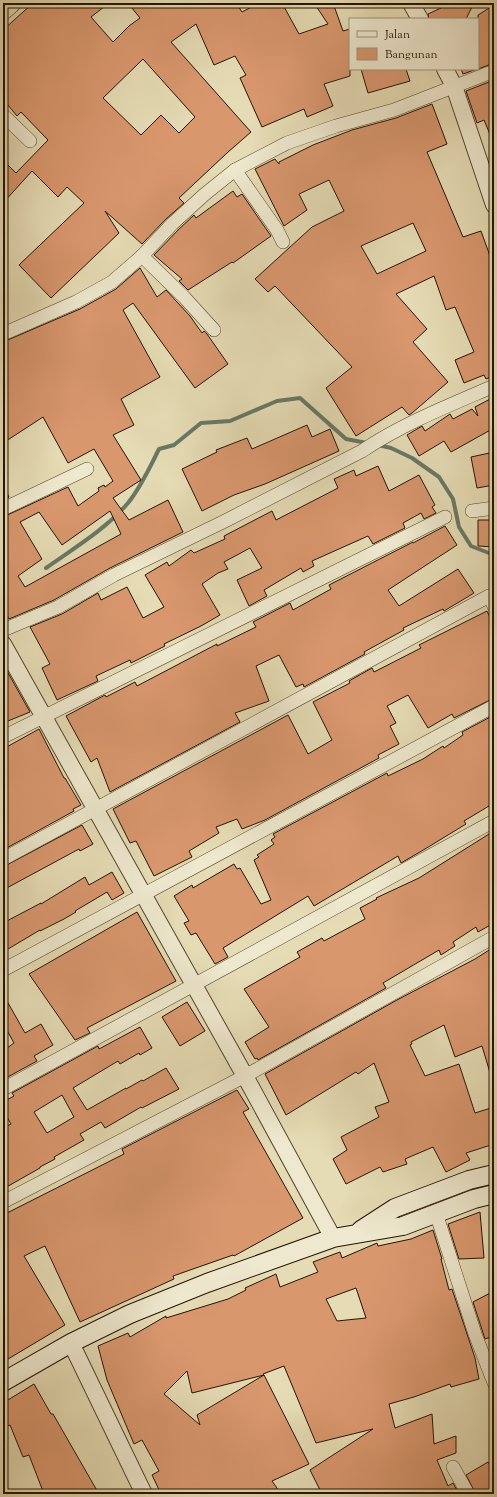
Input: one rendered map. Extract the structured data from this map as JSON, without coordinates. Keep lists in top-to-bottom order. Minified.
{"legend":["Jalan","Bangunan"]}
